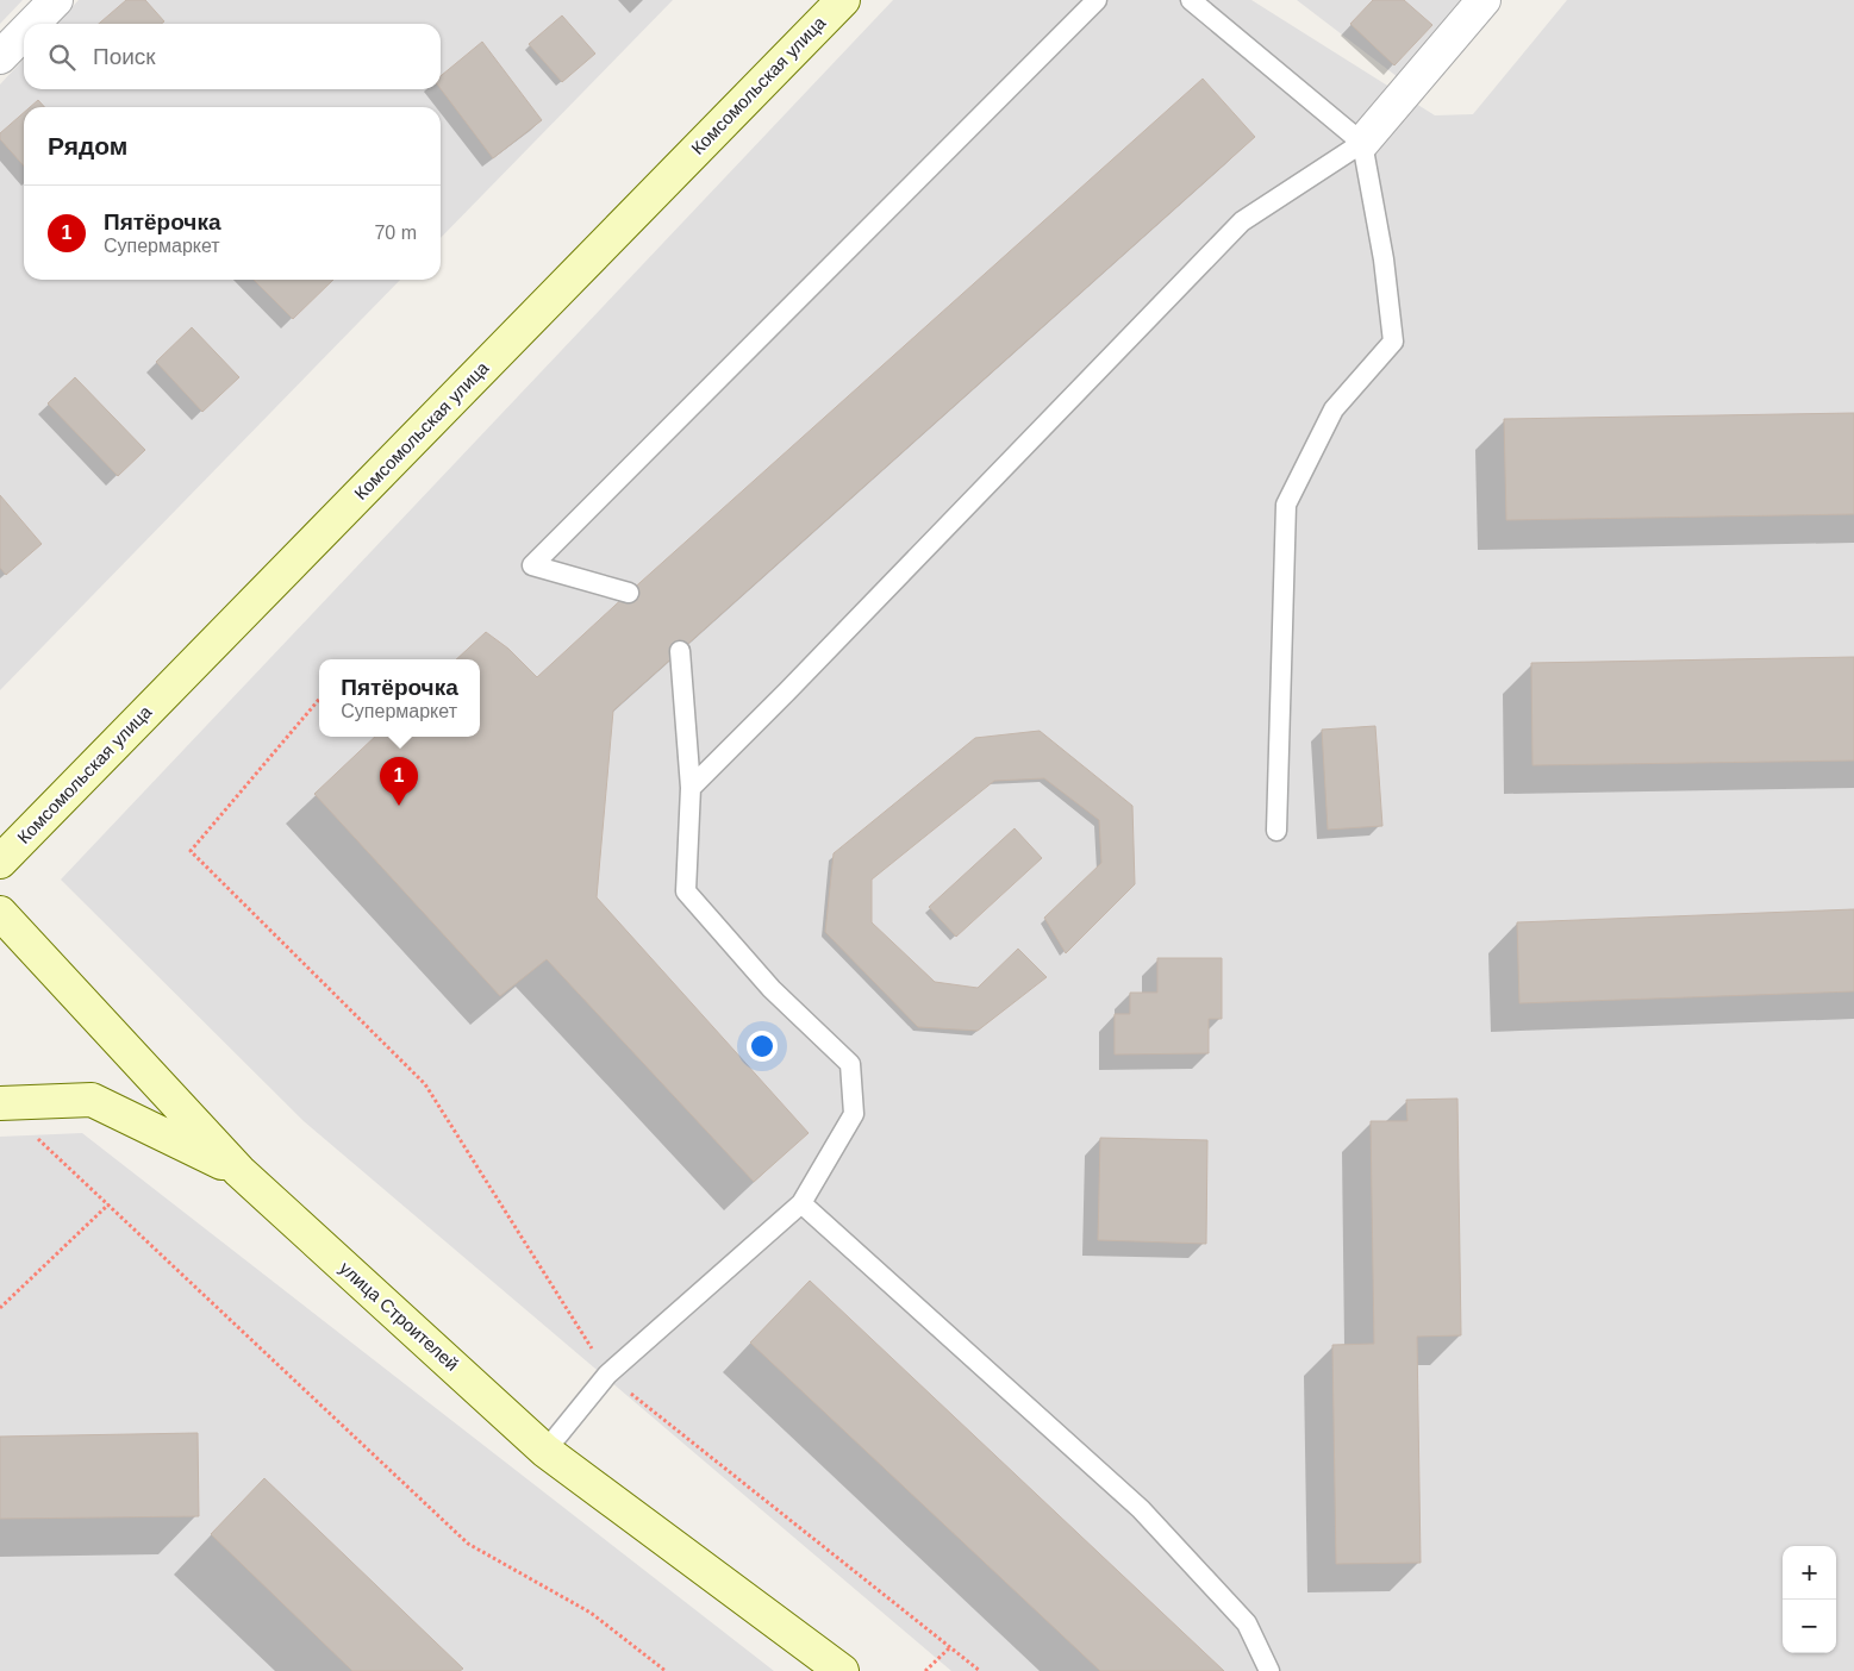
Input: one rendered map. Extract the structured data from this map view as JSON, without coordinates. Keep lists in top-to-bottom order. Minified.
{"streets":{"main road":["Комсомольская улица","улица Строителей"]},"page":{"search":"Поиск","heading":"Рядом","list":[{"mark":"1","name":"Пятёрочка","note":"Супермаркет","value":"70 m"}],"popup":["Пятёрочка","Супермаркет"],"pins":"1","map_buttons":["+","−"]}}
